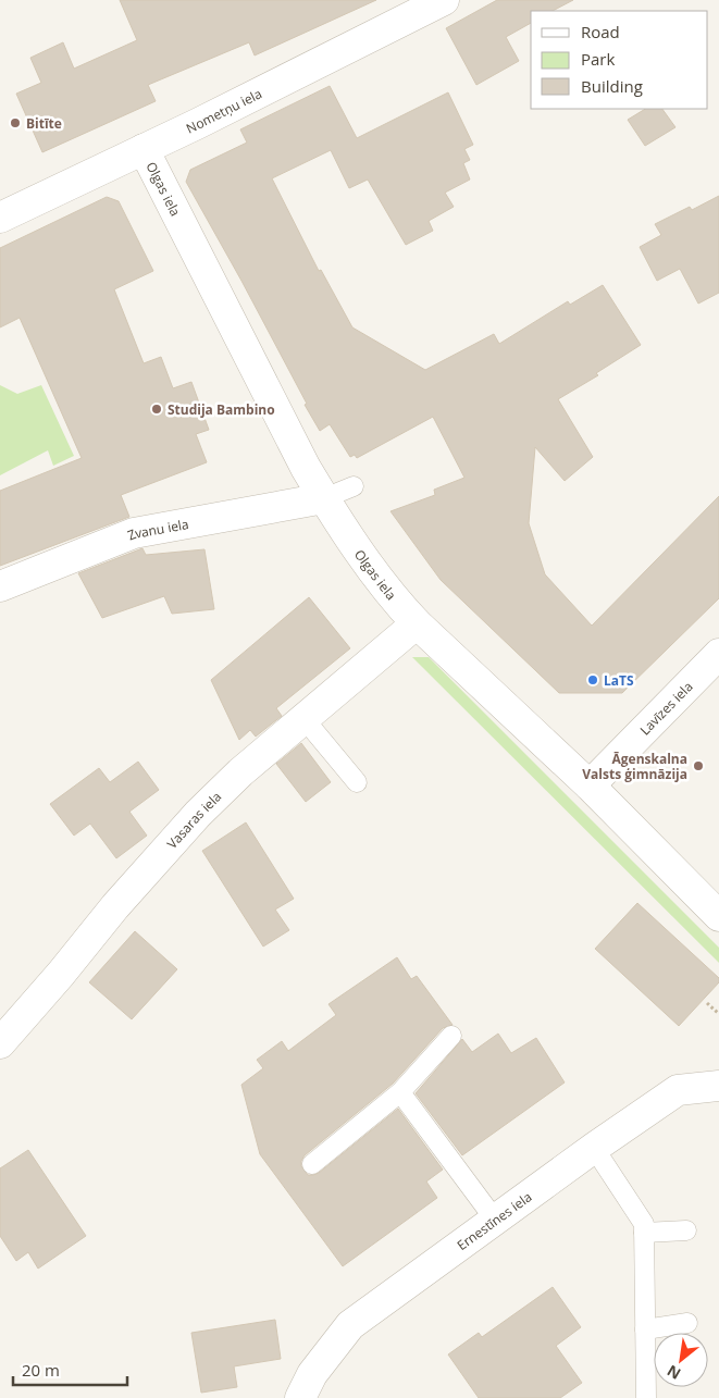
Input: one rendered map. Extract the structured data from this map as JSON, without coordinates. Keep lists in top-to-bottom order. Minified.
{"streets":{"street":["Nometņu iela","Olgas iela","Zvanu iela","Lavīzes iela","Vasaras iela","Ernestīnes iela"]},"crossings":[["Nometņu iela","Olgas iela"],["Olgas iela","Zvanu iela"],["Olgas iela","Lavīzes iela"],["Olgas iela","Vasaras iela"]],"places":["Bitīte","Studija Bambino","LaTS","Āgenskalna Valsts ģimnāzija"],"legend":["Road","Park","Building"],"scale_bar":"20 m","north":"bottom left"}
